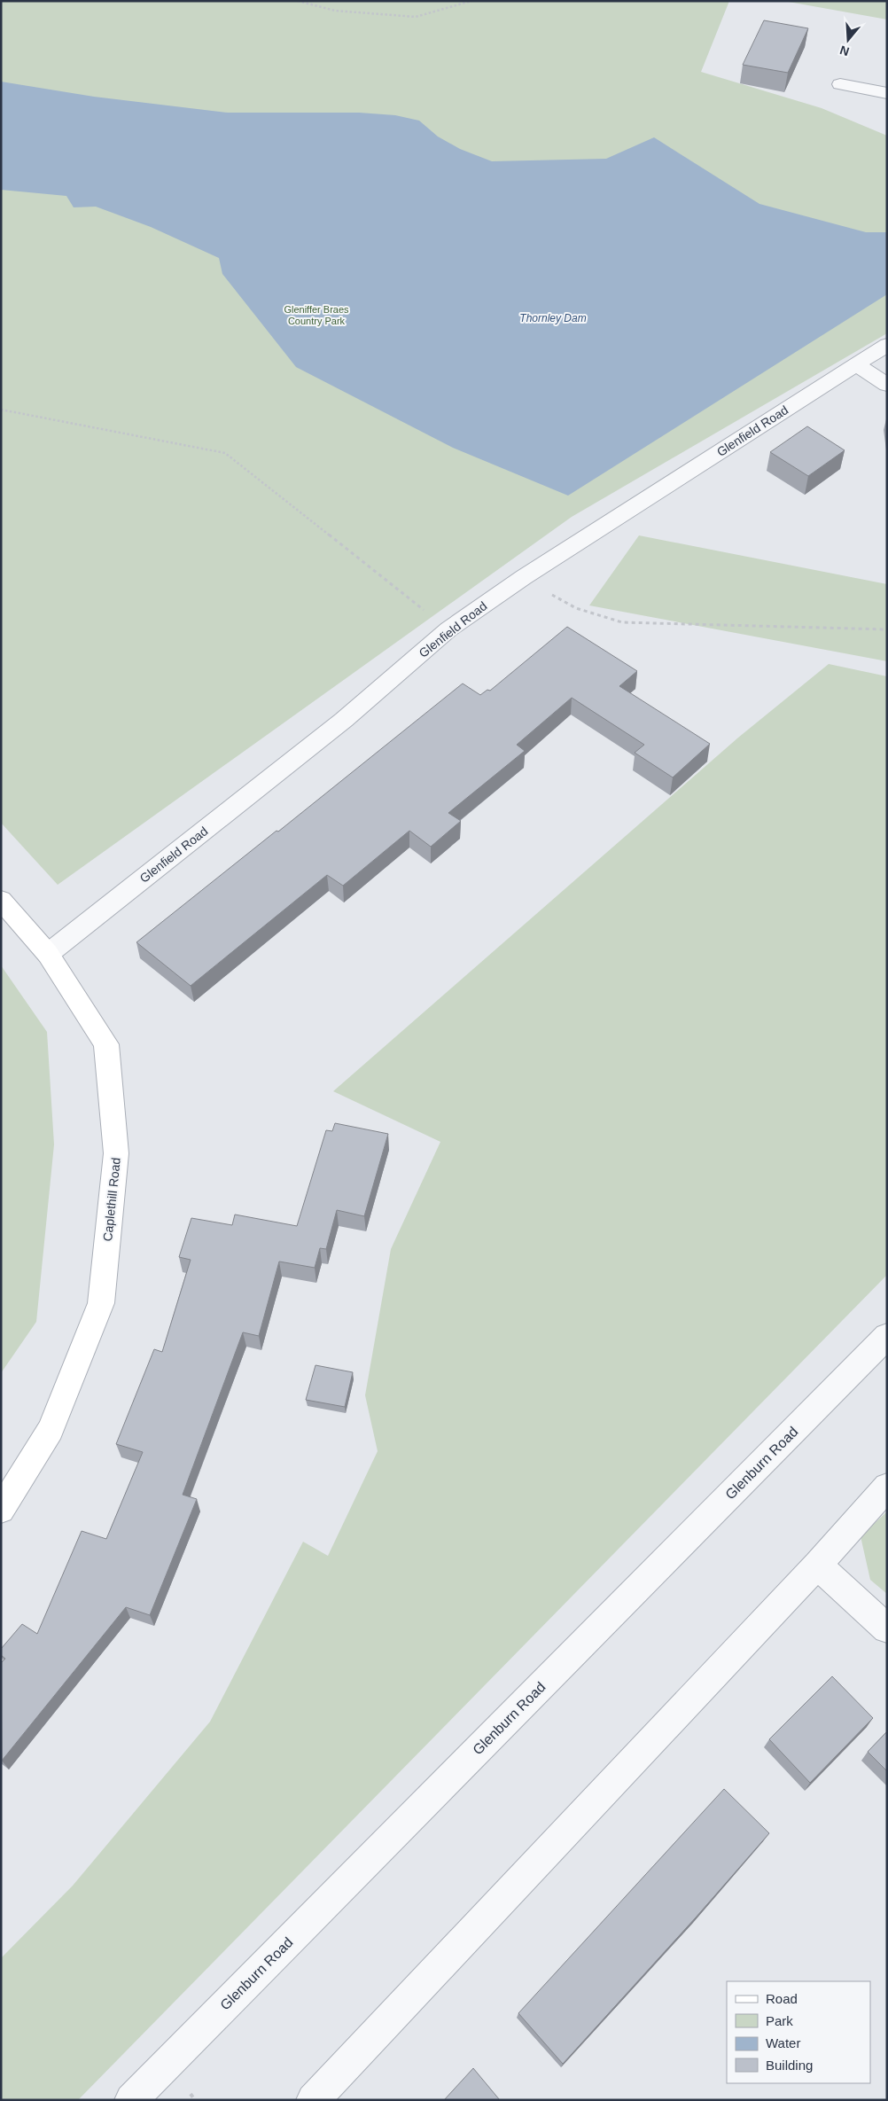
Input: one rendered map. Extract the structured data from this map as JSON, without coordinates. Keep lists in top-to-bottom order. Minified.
{"streets":{"main road":["Caplethill Road"],"street":["Glenfield Road","Glenburn Road"]},"crossings":[["Glenfield Road","Caplethill Road"]],"water":["Thornley Dam"],"parks":["Gleniffer Braes Country Park"],"legend":["Road","Park","Water","Building"],"north":"bottom"}
